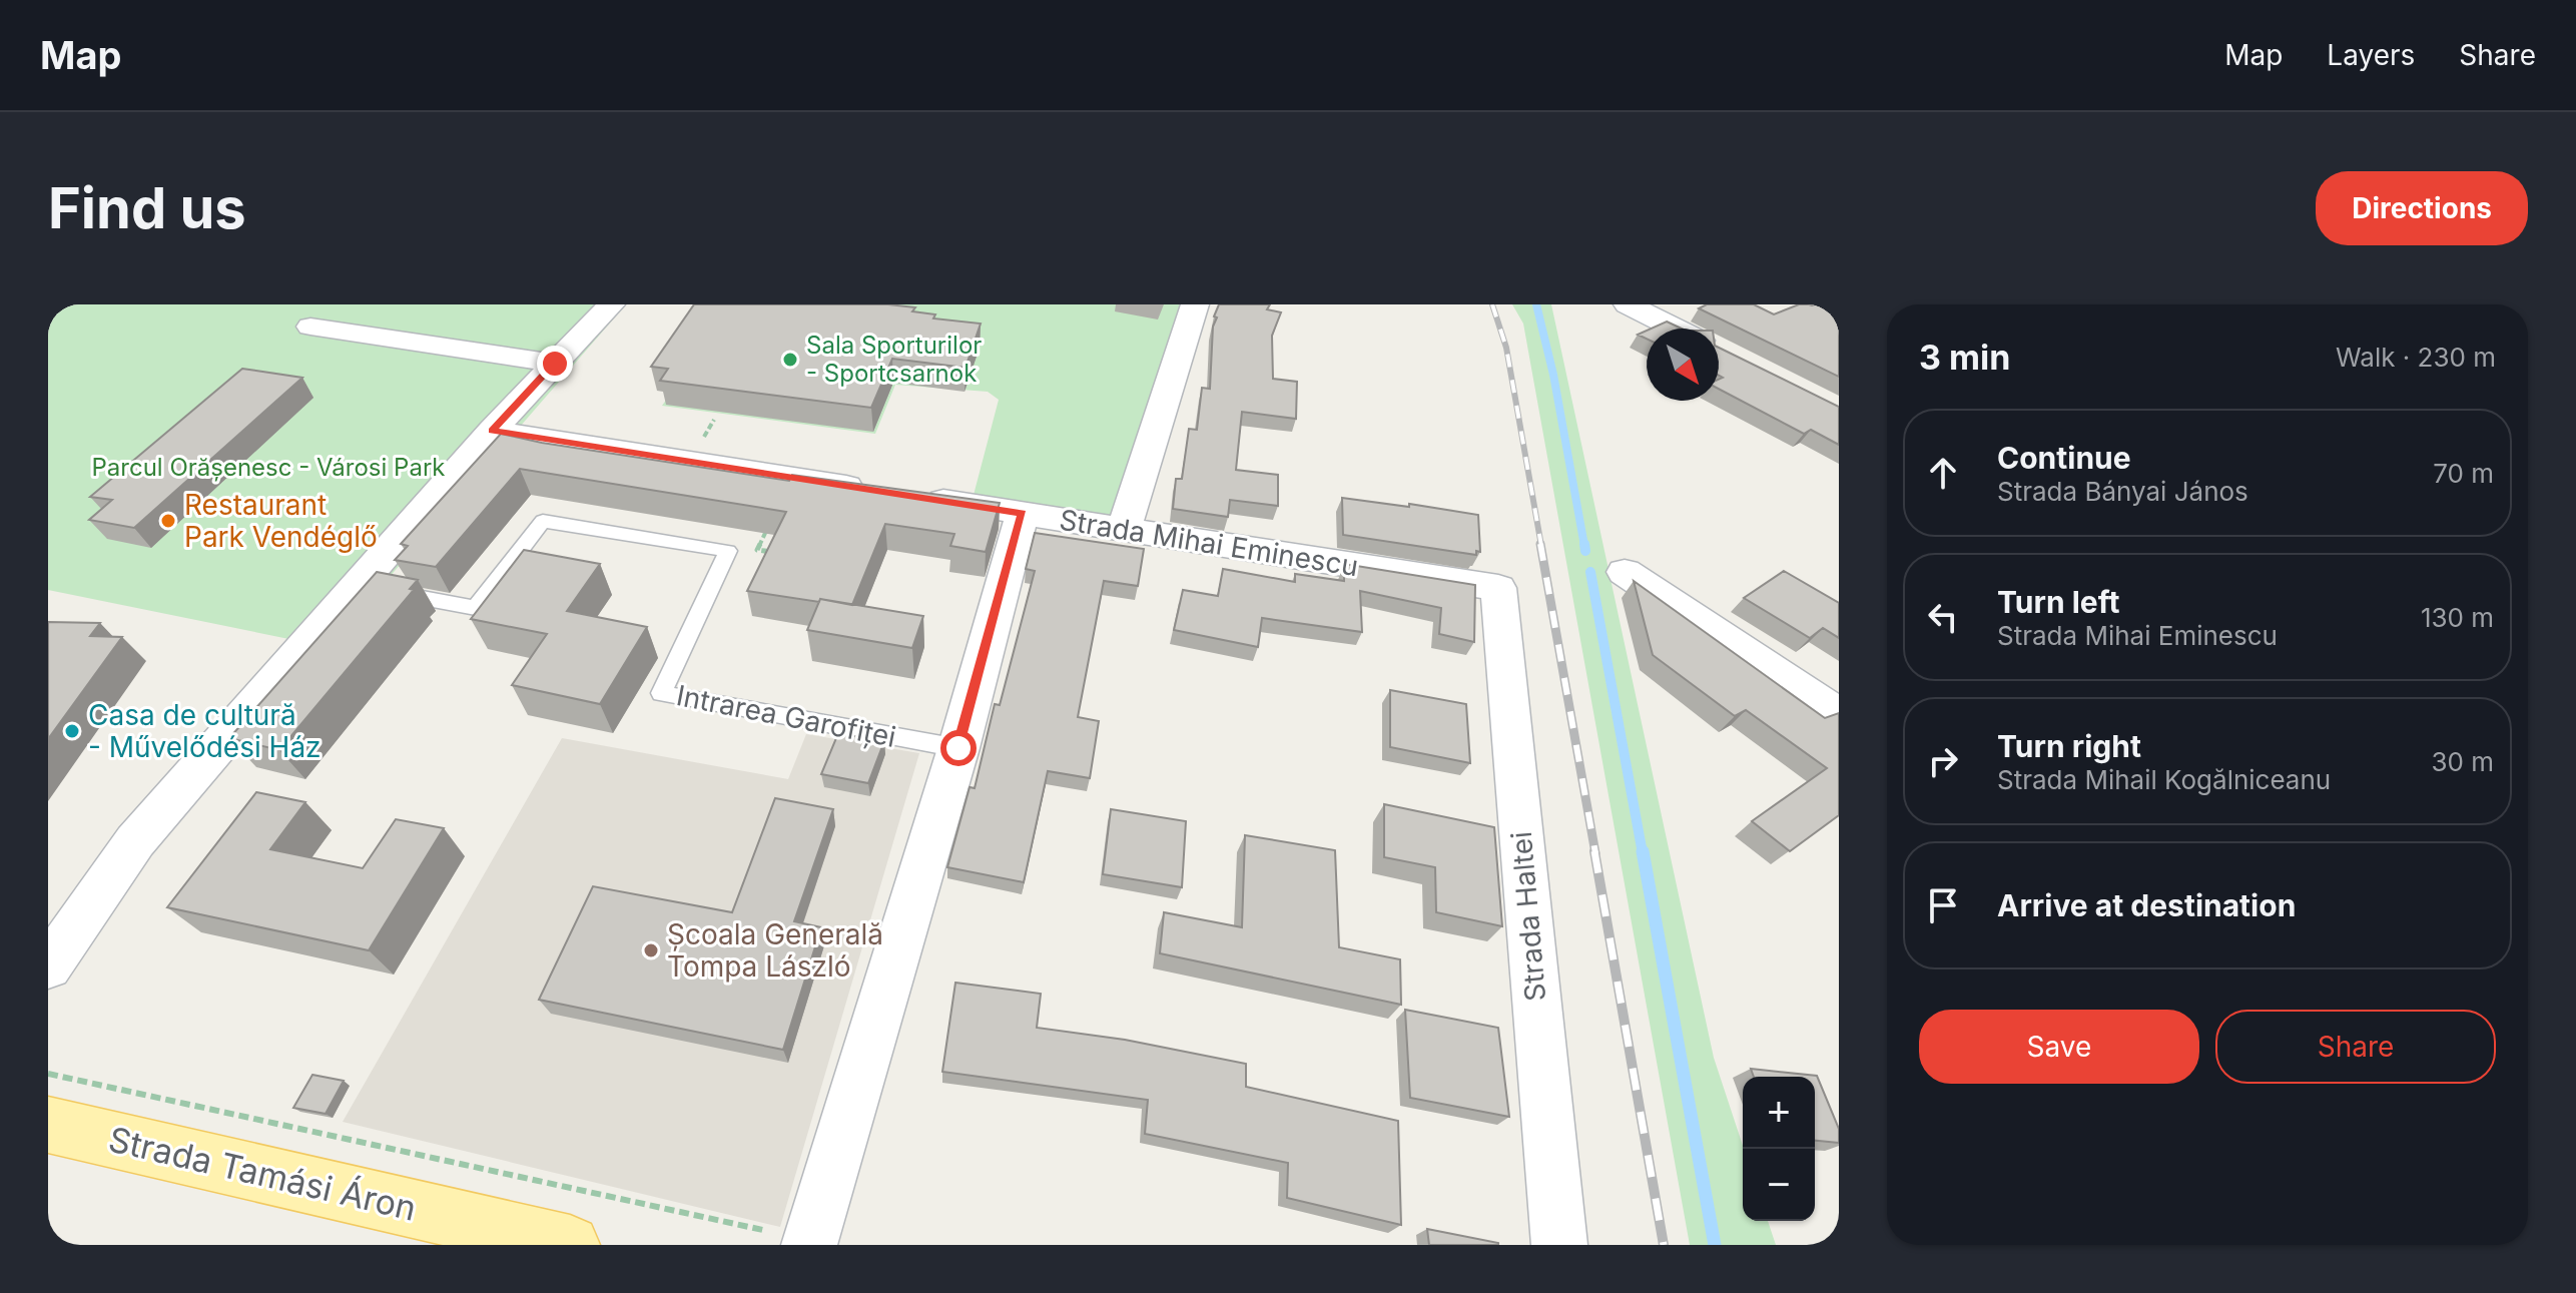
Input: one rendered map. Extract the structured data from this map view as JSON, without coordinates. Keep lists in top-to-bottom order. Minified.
{"streets":{"main road":["Strada Tamási Áron"],"street":["Strada Mihai Eminescu","Strada Haltei"],"lane":["Intrarea Garofiței"]},"crossings":[["Strada Mihai Eminescu","Strada Haltei"]],"parks":["Parcul Orășenesc - Városi Park"],"places":["Sala Sporturilor - Sportcsarnok","Restaurant Park Vendéglő","Casa de cultură - Művelődési Ház","Școala Generală Tompa László"],"north":"bottom right","page":{"header":"Map","nav":["Map","Layers","Share"],"buttons":["Directions",["Save","Share"]],"title":"Find us","heading":["3 min","Walk · 230 m"],"list":[["Continue","Strada Bányai János","70 m"],["Turn left","Strada Mihai Eminescu","130 m"],["Turn right","Strada Mihail Kogălniceanu","30 m"],"Arrive at destination"],"map_buttons":["+","−"]}}
